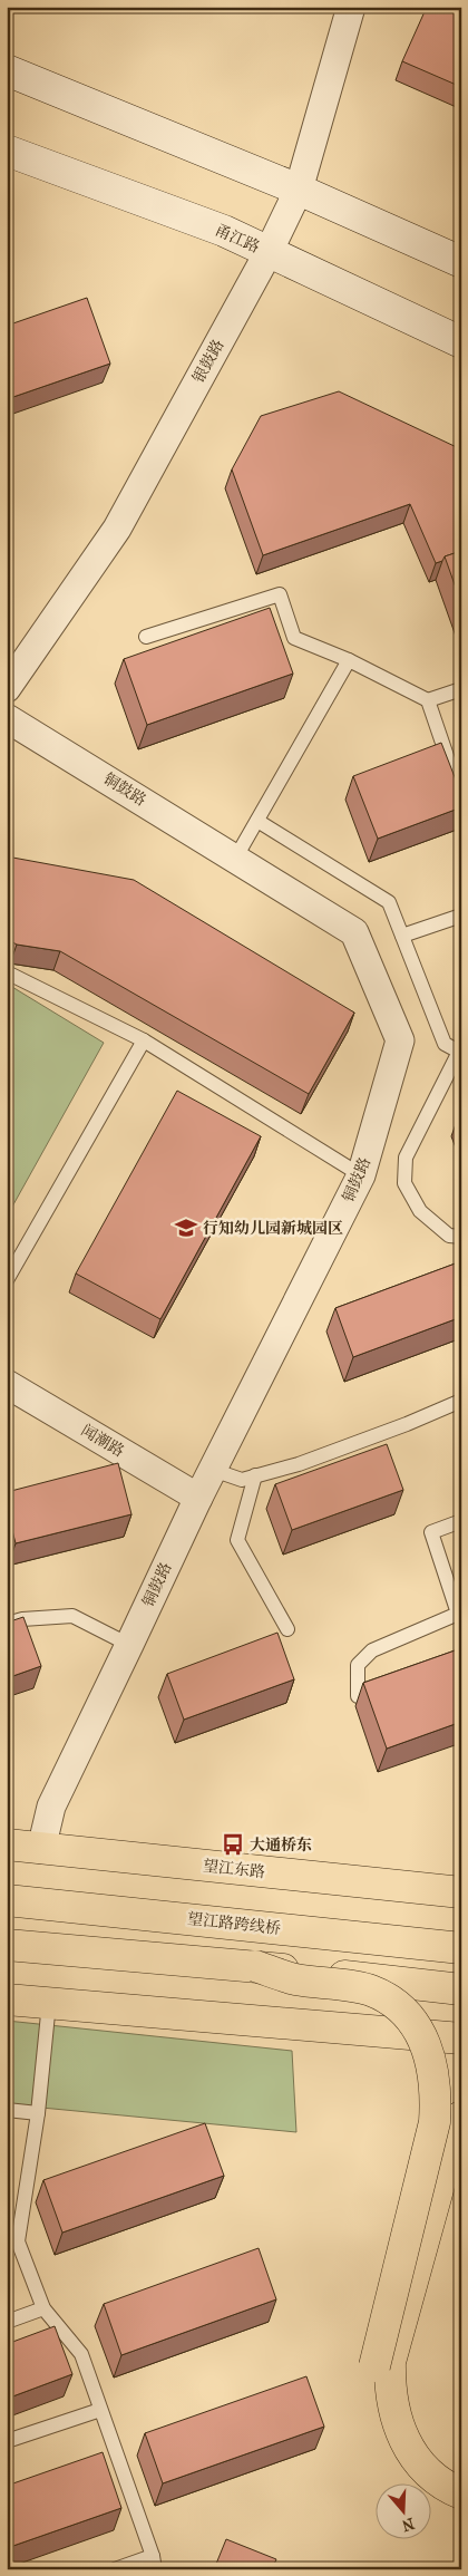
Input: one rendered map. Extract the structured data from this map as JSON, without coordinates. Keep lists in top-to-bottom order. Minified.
{"streets":{"main road":["甬江路","望江东路","望江路跨线桥"],"street":["银鼓路","铜鼓路","闻潮路"]},"crossings":[["甬江路","银鼓路"],["铜鼓路","闻潮路"],["铜鼓路","望江东路"]],"places":{"school or university":["行知幼儿园新城园区"],"bus stop":["大通桥东"]},"north":"bottom"}
